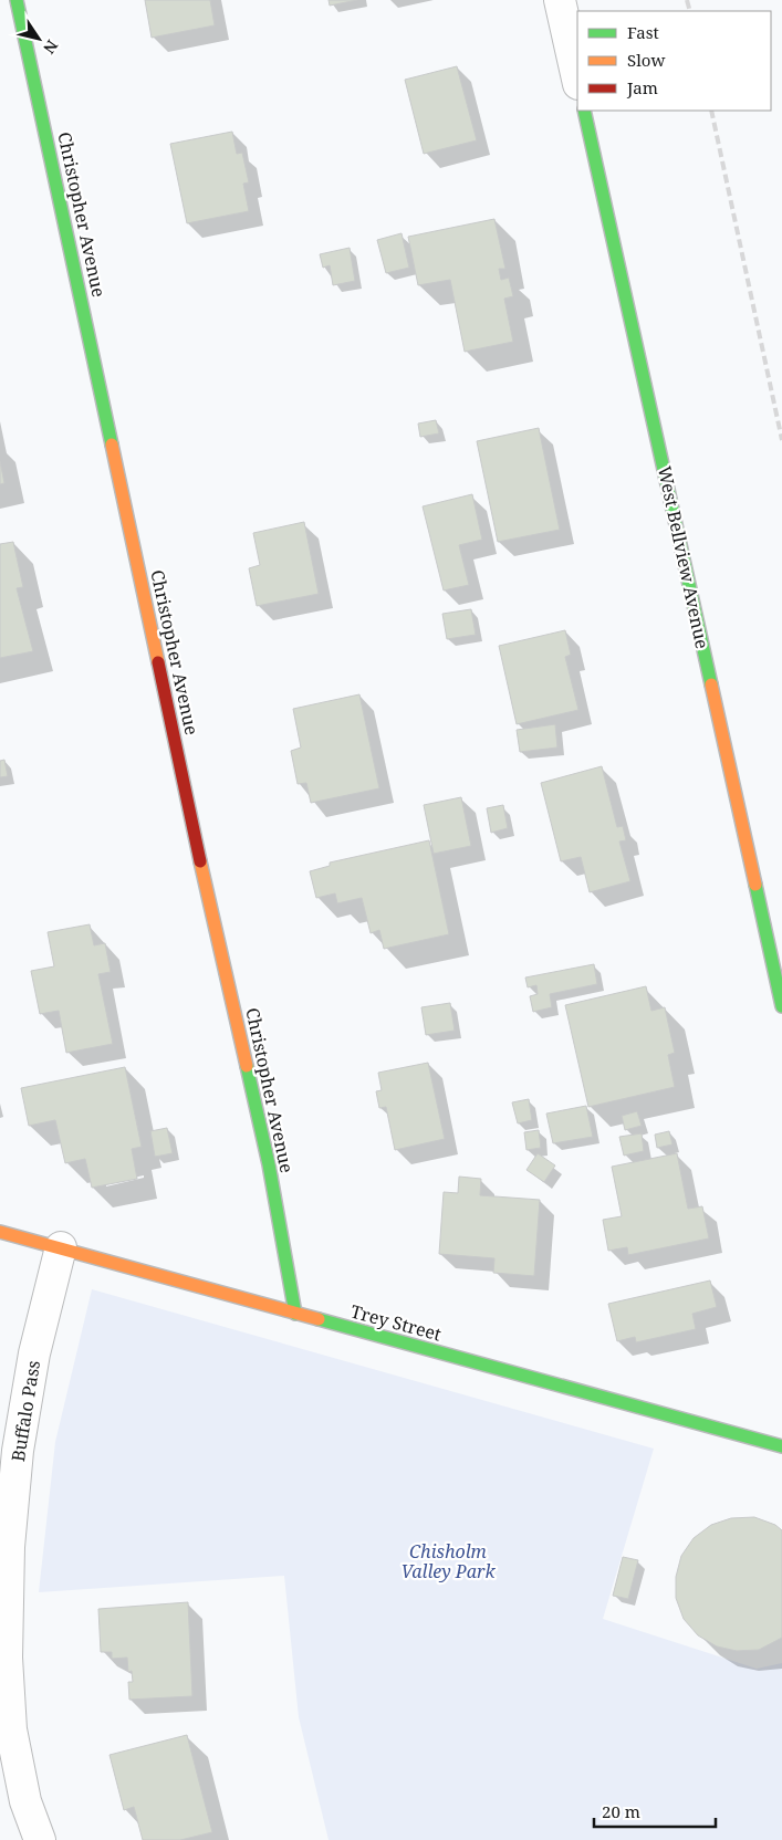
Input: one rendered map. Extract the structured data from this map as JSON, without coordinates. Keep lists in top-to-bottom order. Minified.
{"streets":{"street":["Christopher Avenue","West Bellview Avenue","Trey Street","Buffalo Pass"]},"crossings":[["Christopher Avenue","Trey Street"],["Trey Street","Buffalo Pass"]],"parks":["Chisholm Valley Park"],"legend":["Fast","Slow","Jam"],"scale_bar":"20 m","north":"bottom right"}
